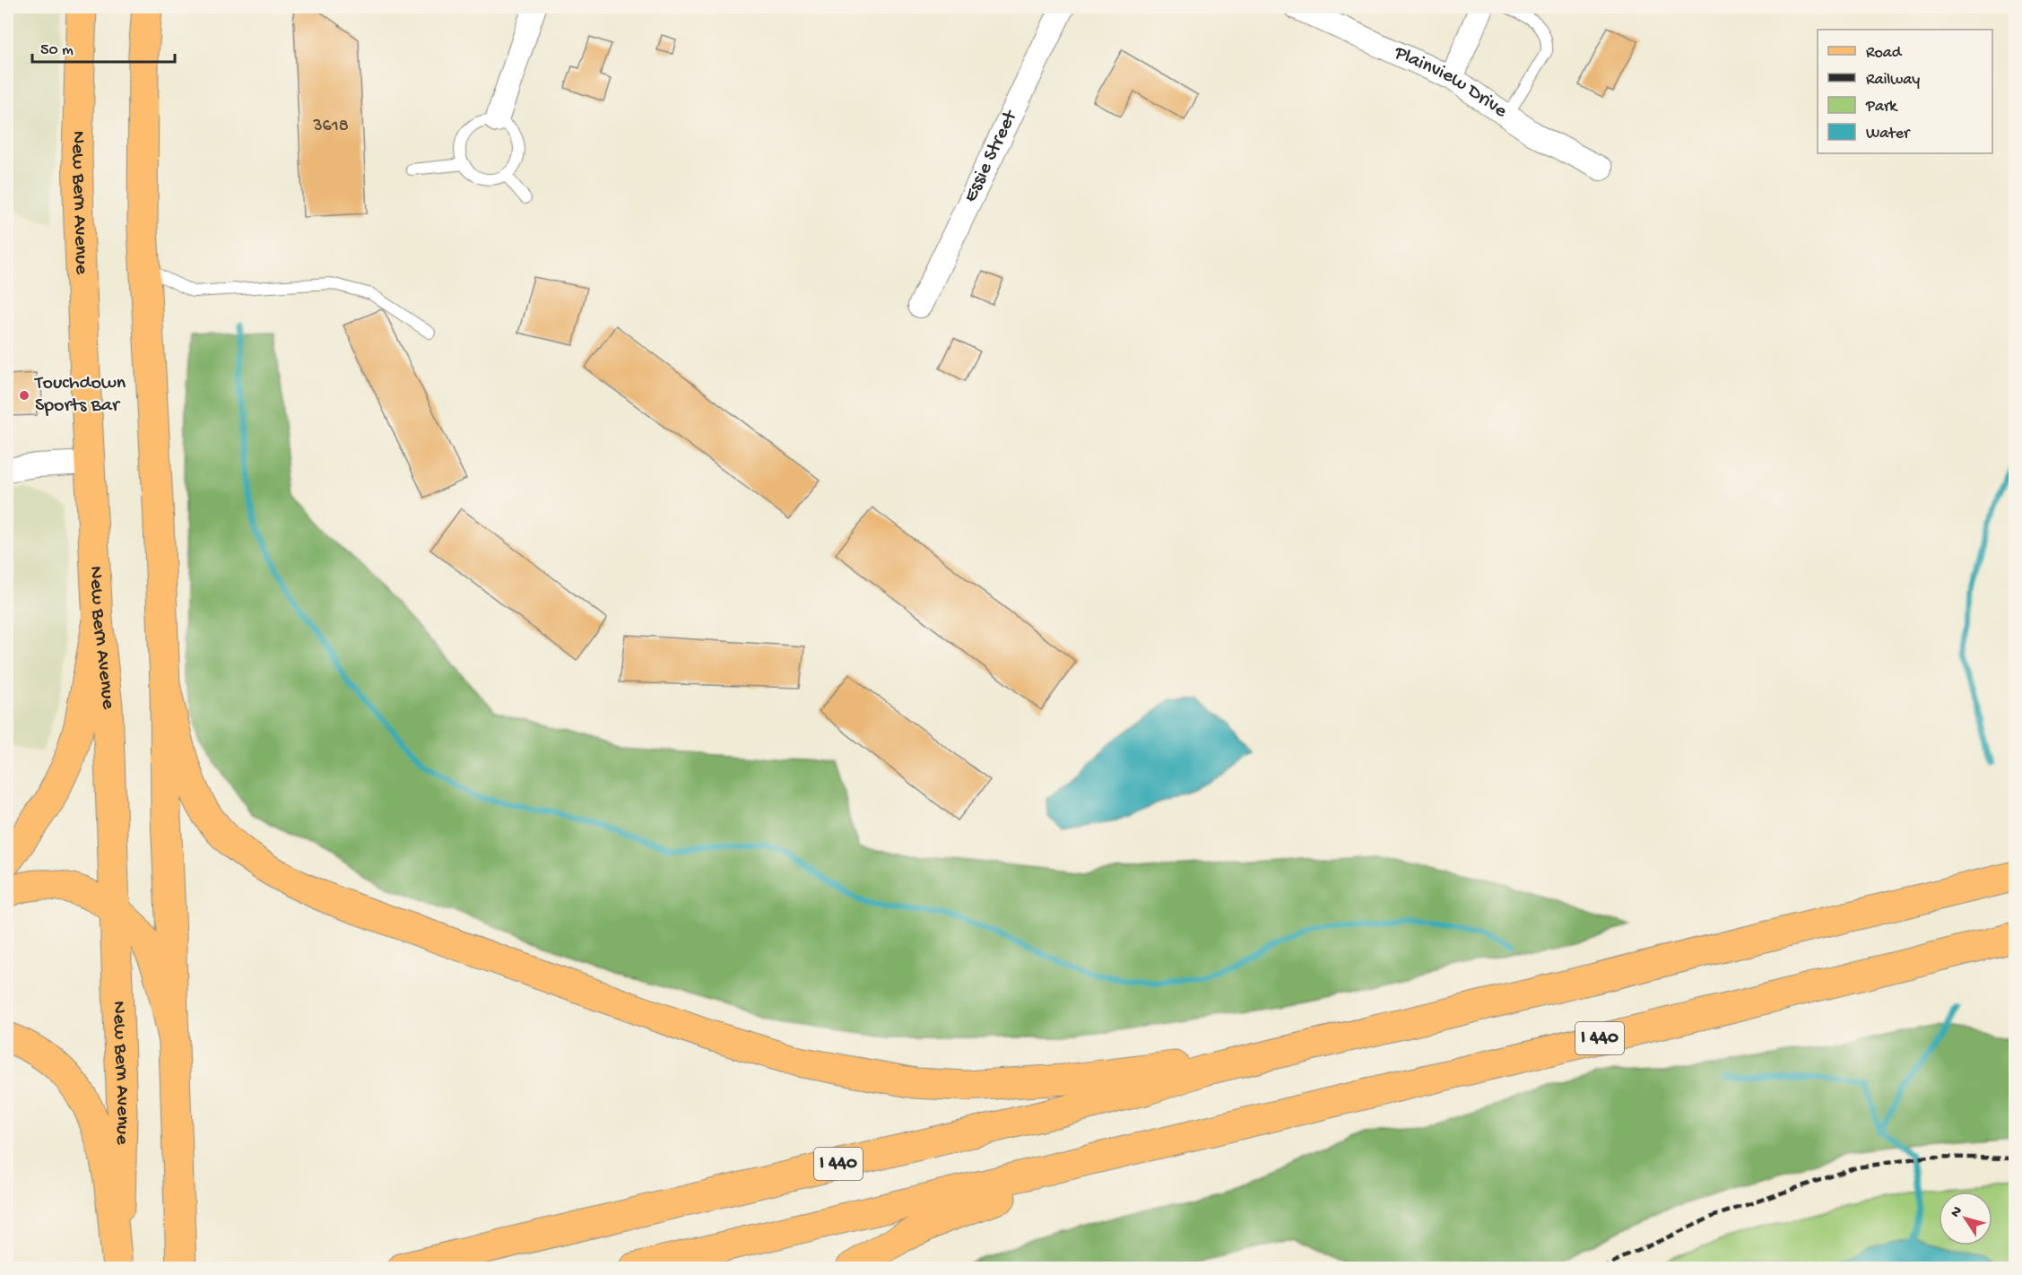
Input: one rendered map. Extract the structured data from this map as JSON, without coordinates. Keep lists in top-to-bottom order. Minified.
{"streets":{"main road":["New Bern Avenue","I 440"],"street":["Plainview Drive","Essie Street"]},"places":["Touchdown Sports Bar"],"house_numbers":["3618"],"legend":["Road","Railway","Park","Water"],"scale_bar":"50 m","north":"top left"}
